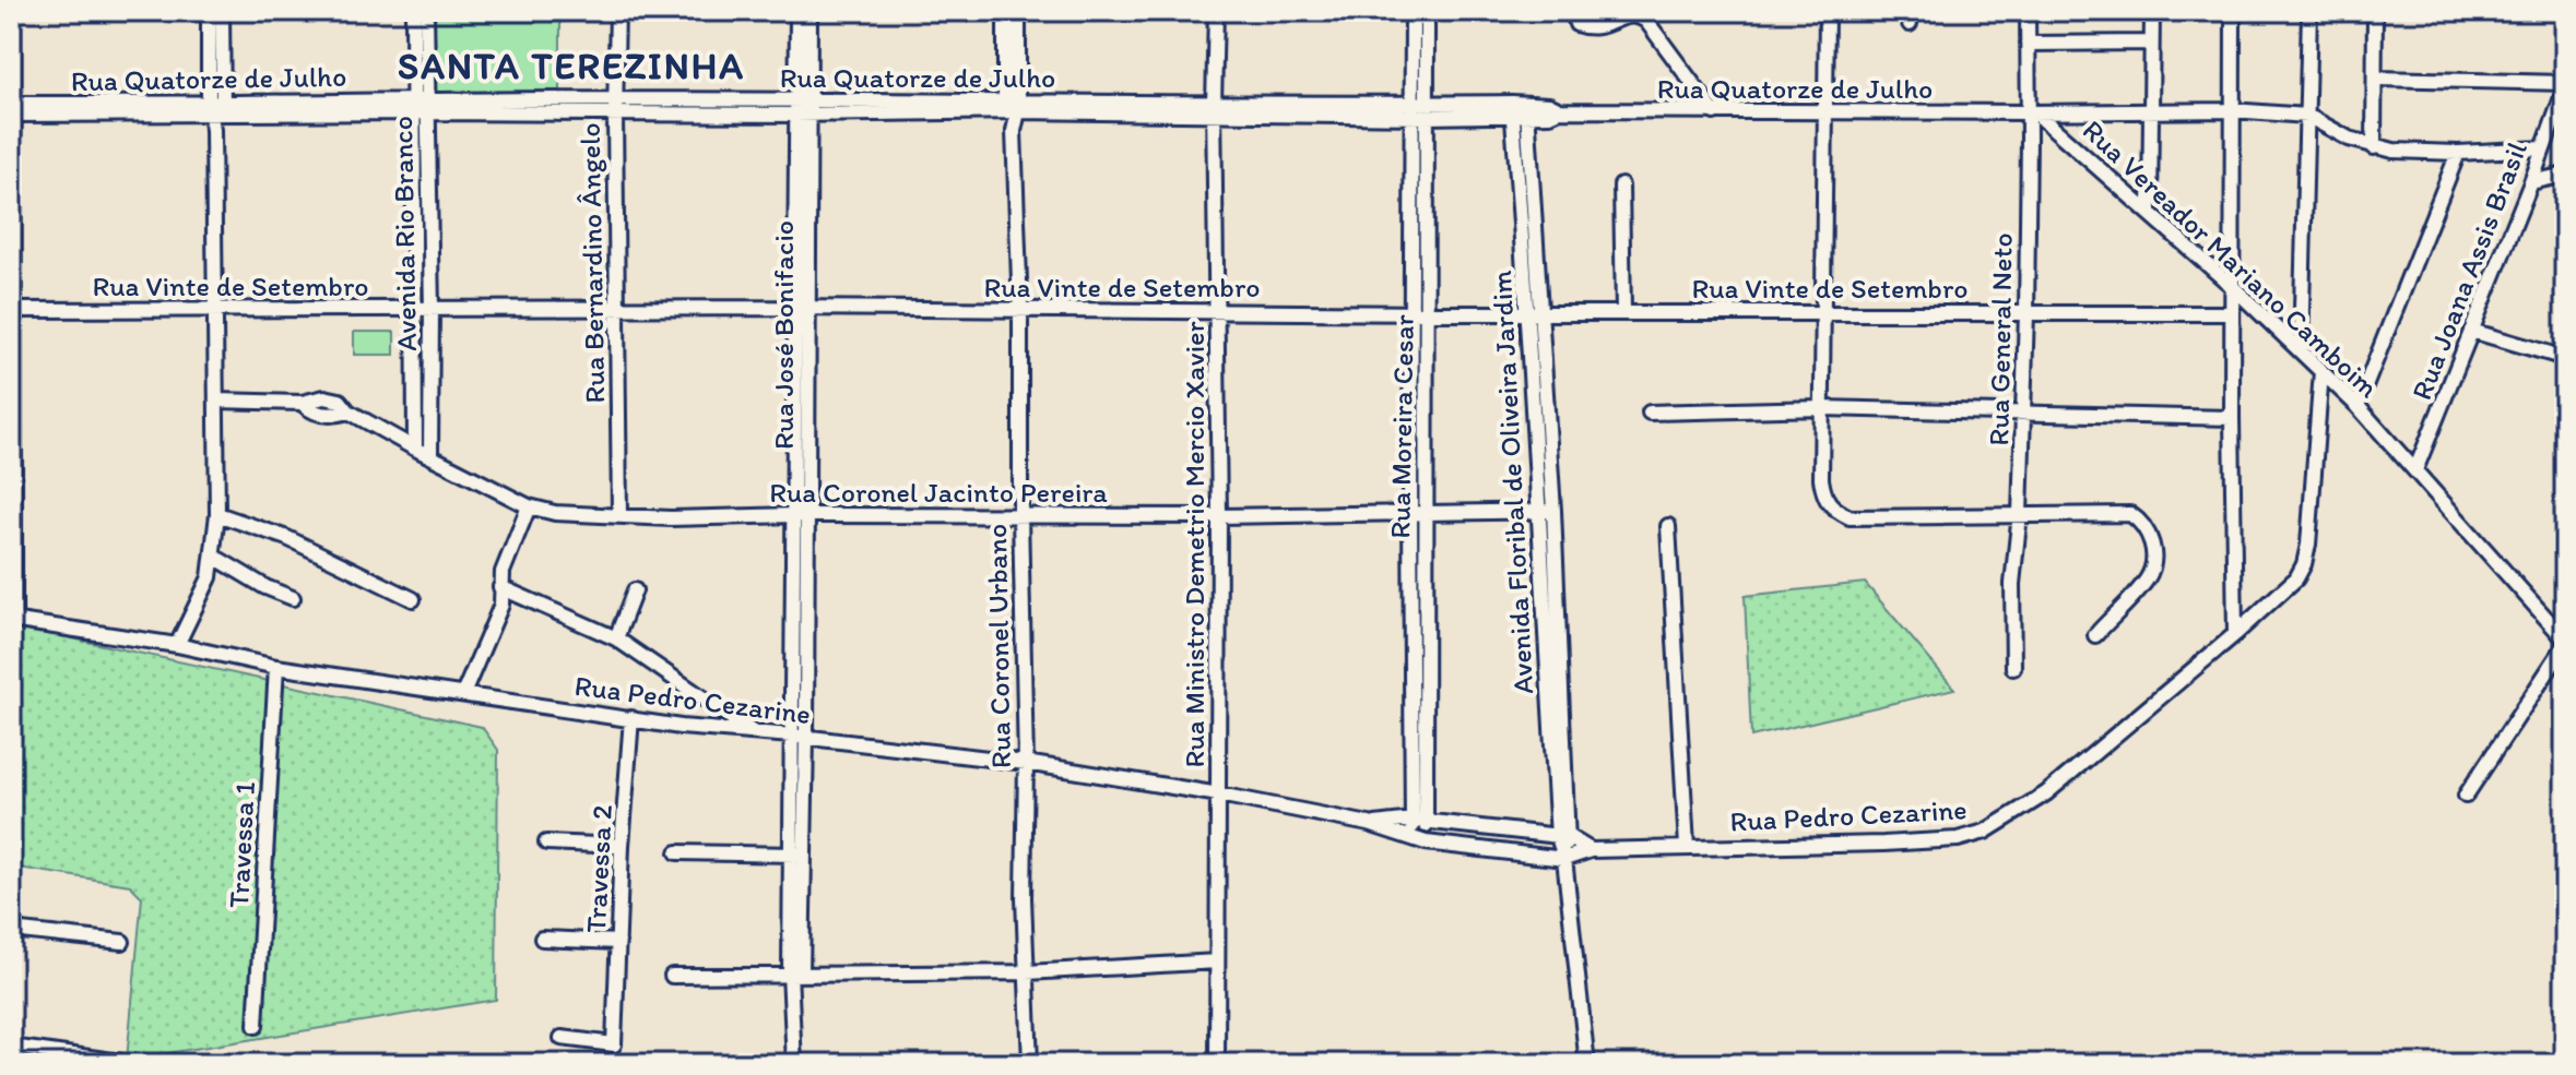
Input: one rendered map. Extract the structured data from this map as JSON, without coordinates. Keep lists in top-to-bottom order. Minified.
{"streets":{"street":["Rua Quatorze de Julho","Avenida Rio Branco","Rua Vereador Mariano Camboim","Rua Bernardino Ângelo","Rua Joana Assis Brasil","Rua Vinte de Setembro","Rua José Bonifacio","Rua General Neto","Rua Moreira Cesar","Avenida Floribal de Oliveira Jardim","Rua Coronel Jacinto Pereira","Rua Ministro Demetrio Mercio Xavier","Rua Coronel Urbano","Rua Pedro Cezarine","Travessa 1","Travessa 2"]},"crossings":[["Rua Quatorze de Julho","Avenida Rio Branco"],["Rua Quatorze de Julho","Rua Vereador Mariano Camboim"],["Rua Quatorze de Julho","Rua Bernardino Ângelo"],["Rua Quatorze de Julho","Rua José Bonifacio"],["Rua Quatorze de Julho","Rua General Neto"],["Rua Quatorze de Julho","Rua Moreira Cesar"],["Rua Quatorze de Julho","Avenida Floribal de Oliveira Jardim"],["Rua Quatorze de Julho","Rua Ministro Demetrio Mercio Xavier"],["Rua Quatorze de Julho","Rua Coronel Urbano"],["Avenida Rio Branco","Rua Vinte de Setembro"],["Avenida Rio Branco","Rua Coronel Jacinto Pereira"],["Rua Vereador Mariano Camboim","Rua Joana Assis Brasil"],["Rua Vereador Mariano Camboim","Rua General Neto"],["Rua Vereador Mariano Camboim","Rua Pedro Cezarine"],["Rua Bernardino Ângelo","Rua Vinte de Setembro"],["Rua Bernardino Ângelo","Rua Coronel Jacinto Pereira"],["Rua Vinte de Setembro","Rua José Bonifacio"],["Rua Vinte de Setembro","Rua General Neto"],["Rua Vinte de Setembro","Rua Moreira Cesar"],["Rua Vinte de Setembro","Avenida Floribal de Oliveira Jardim"],["Rua Vinte de Setembro","Rua Ministro Demetrio Mercio Xavier"],["Rua Vinte de Setembro","Rua Coronel Urbano"],["Rua José Bonifacio","Rua Coronel Jacinto Pereira"],["Rua José Bonifacio","Rua Pedro Cezarine"],["Rua Moreira Cesar","Rua Coronel Jacinto Pereira"],["Rua Moreira Cesar","Rua Pedro Cezarine"],["Avenida Floribal de Oliveira Jardim","Rua Coronel Jacinto Pereira"],["Avenida Floribal de Oliveira Jardim","Rua Pedro Cezarine"],["Rua Coronel Jacinto Pereira","Rua Ministro Demetrio Mercio Xavier"],["Rua Coronel Jacinto Pereira","Rua Coronel Urbano"],["Rua Ministro Demetrio Mercio Xavier","Rua Pedro Cezarine"],["Rua Coronel Urbano","Rua Pedro Cezarine"],["Rua Pedro Cezarine","Travessa 1"],["Rua Pedro Cezarine","Travessa 2"]],"districts":["SANTA TEREZINHA"]}
